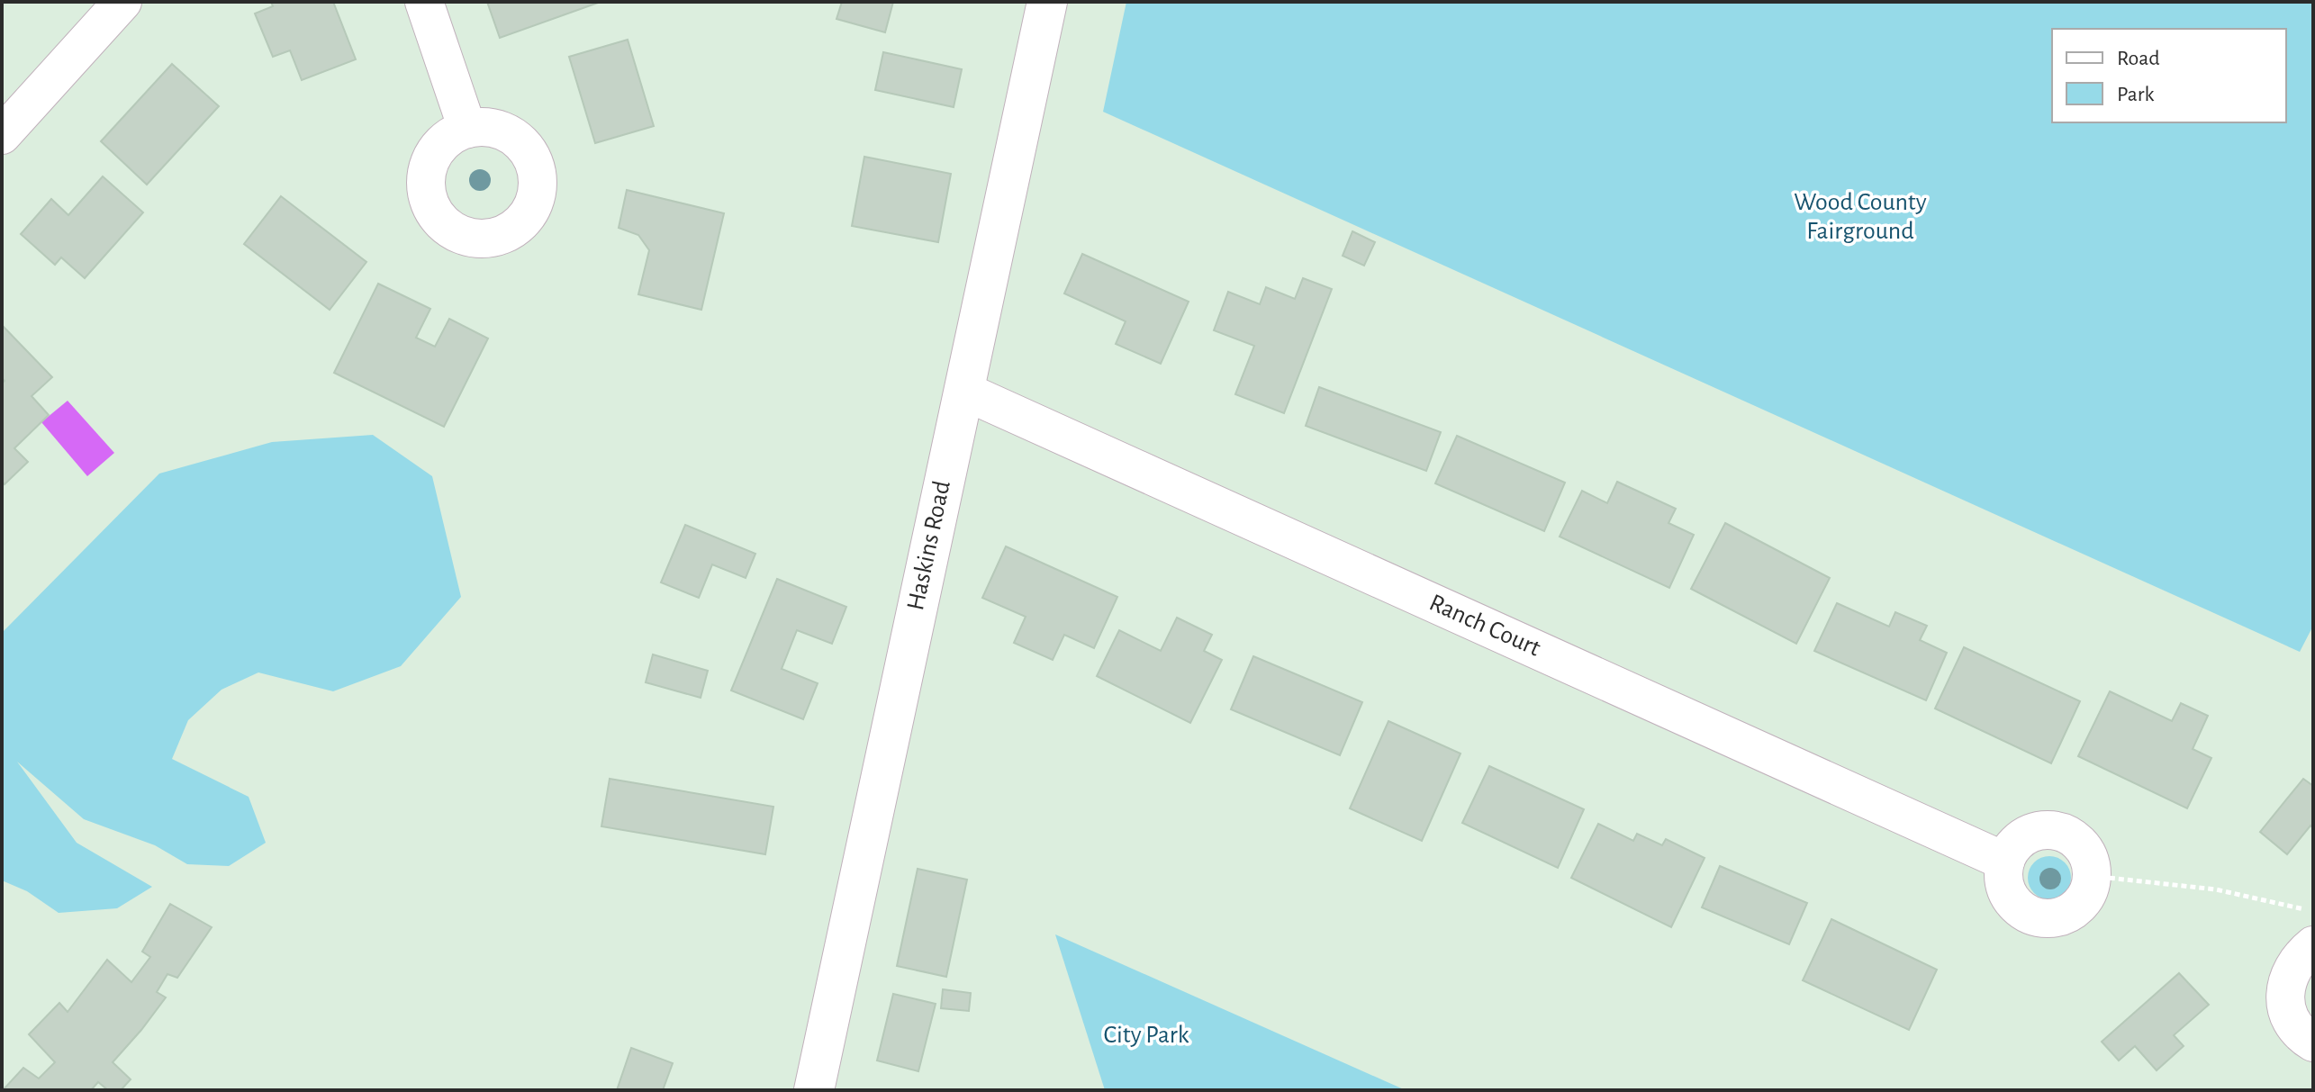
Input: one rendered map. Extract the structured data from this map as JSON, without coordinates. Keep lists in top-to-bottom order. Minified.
{"streets":{"main road":["Haskins Road"],"street":["Ranch Court"]},"crossings":[["Haskins Road","Ranch Court"]],"parks":["Wood County Fairground","City Park"],"legend":["Road","Park"]}
